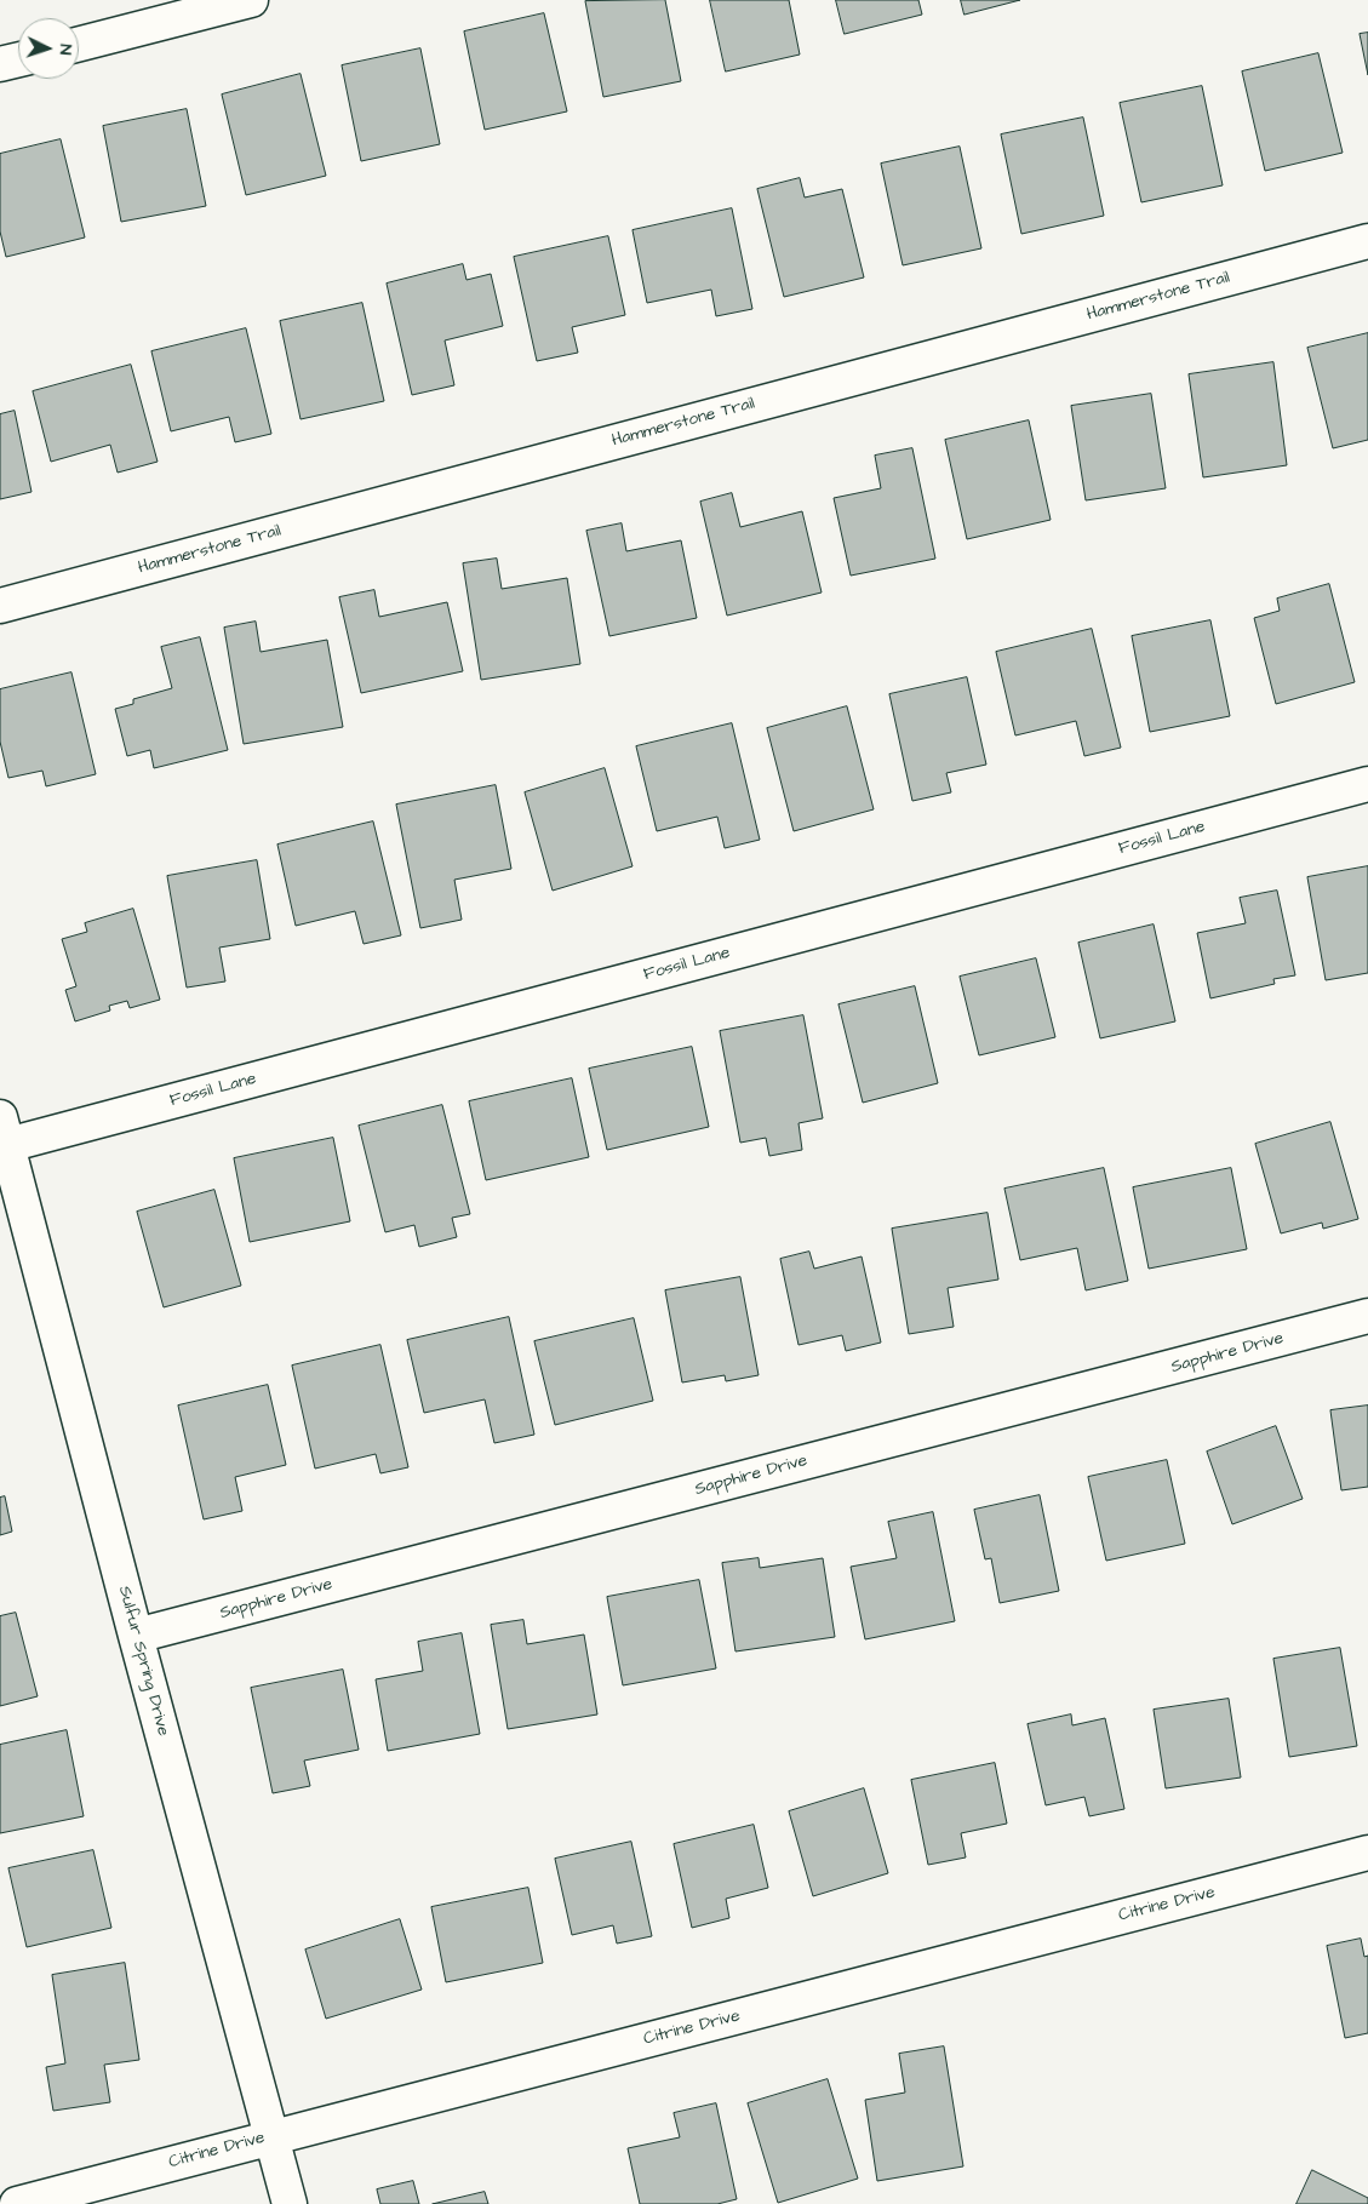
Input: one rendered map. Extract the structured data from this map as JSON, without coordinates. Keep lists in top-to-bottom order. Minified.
{"streets":{"street":["Hammerstone Trail","Fossil Lane","Sapphire Drive","Sulfur Spring Drive","Citrine Drive"]},"crossings":[["Fossil Lane","Sulfur Spring Drive"],["Sapphire Drive","Sulfur Spring Drive"],["Sulfur Spring Drive","Citrine Drive"]],"north":"right"}
